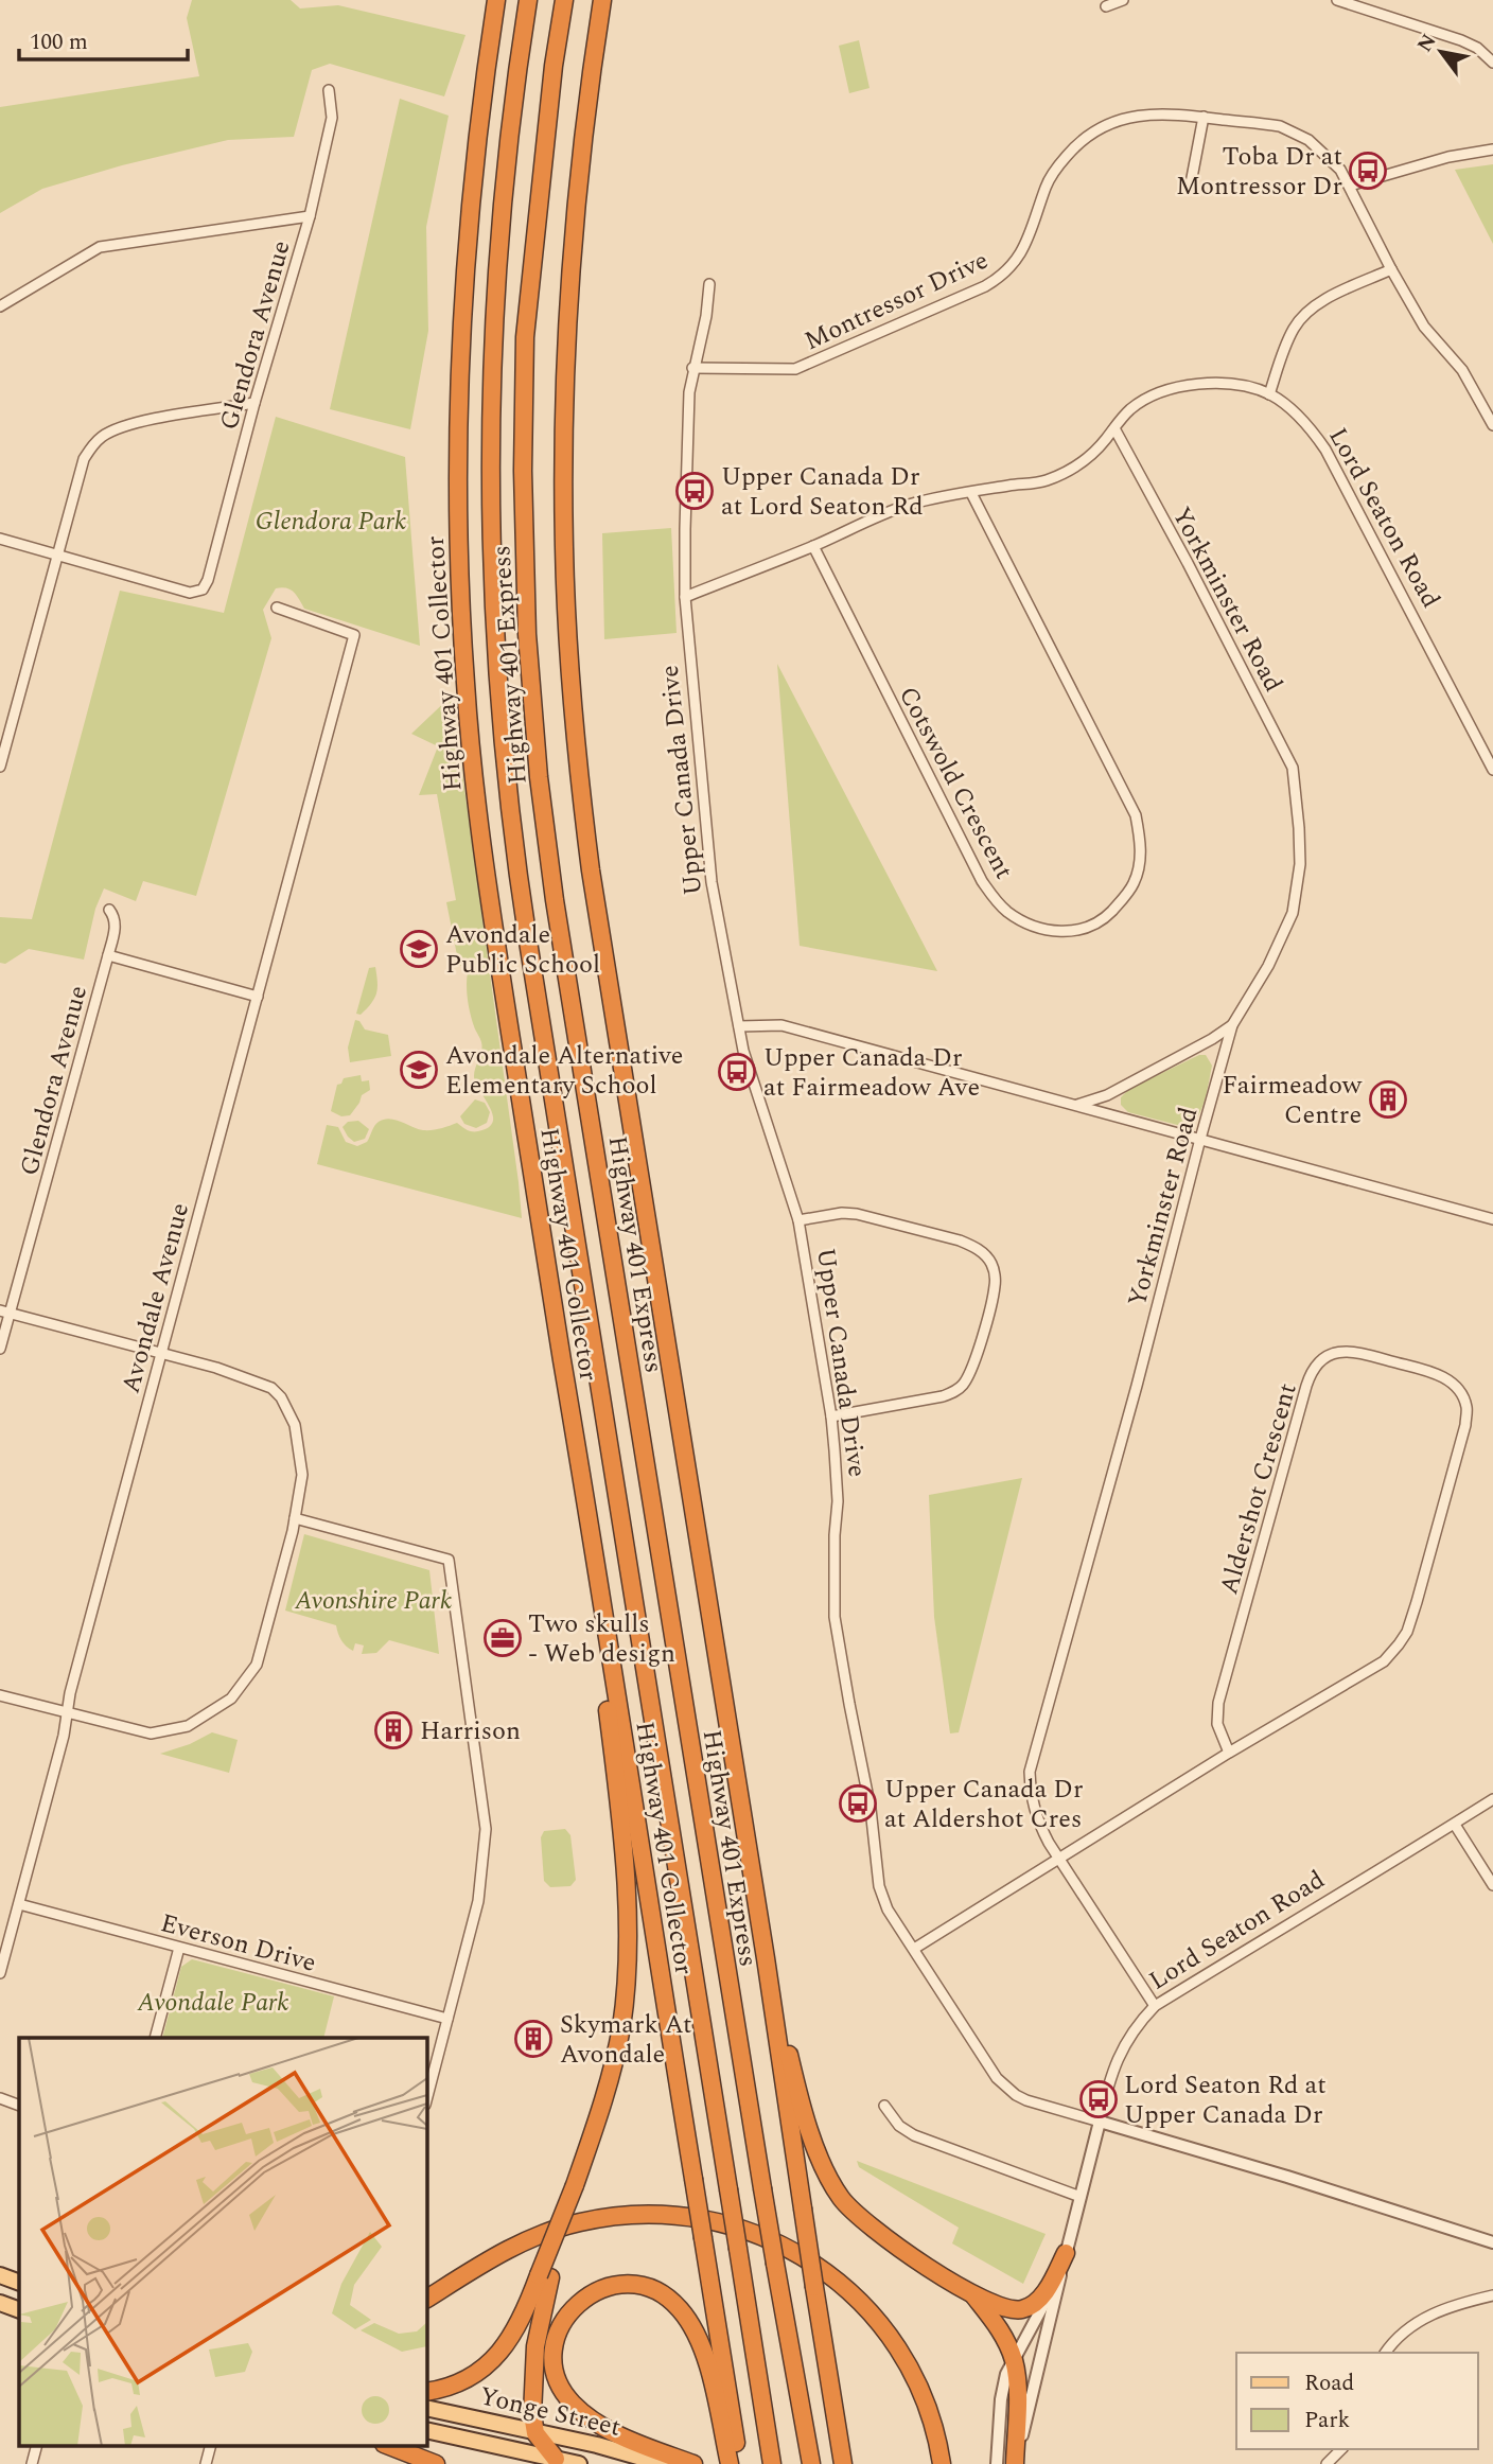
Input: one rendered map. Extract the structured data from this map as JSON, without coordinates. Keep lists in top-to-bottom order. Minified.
{"streets":{"highway":["Highway 401 Collector","Highway 401 Express"],"main road":["Yonge Street"],"street":["Montressor Drive","Glendora Avenue","Lord Seaton Road","Yorkminster Road","Upper Canada Drive","Cotswold Crescent","Avondale Avenue","Aldershot Crescent","Everson Drive"]},"crossings":[["Montressor Drive","Upper Canada Drive"],["Lord Seaton Road","Yorkminster Road"],["Lord Seaton Road","Upper Canada Drive"],["Lord Seaton Road","Cotswold Crescent"],["Yorkminster Road","Aldershot Crescent"],["Upper Canada Drive","Aldershot Crescent"],["Avondale Avenue","Everson Drive"]],"parks":["Glendora Park","Avonshire Park","Avondale Park"],"places":{"bus stop":["Toba Dr at Montressor Dr","Upper Canada Dr at Lord Seaton Rd","Upper Canada Dr at Fairmeadow Ave","Upper Canada Dr at Aldershot Cres","Lord Seaton Rd at Upper Canada Dr"],"school or university":["Avondale Public School","Avondale Alternative Elementary School"],"building":["Fairmeadow Centre","Harrison","Skymark At Avondale"],"office":["Two skulls - Web design"]},"legend":["Road","Park"],"scale_bar":"100 m","north":"top left"}
